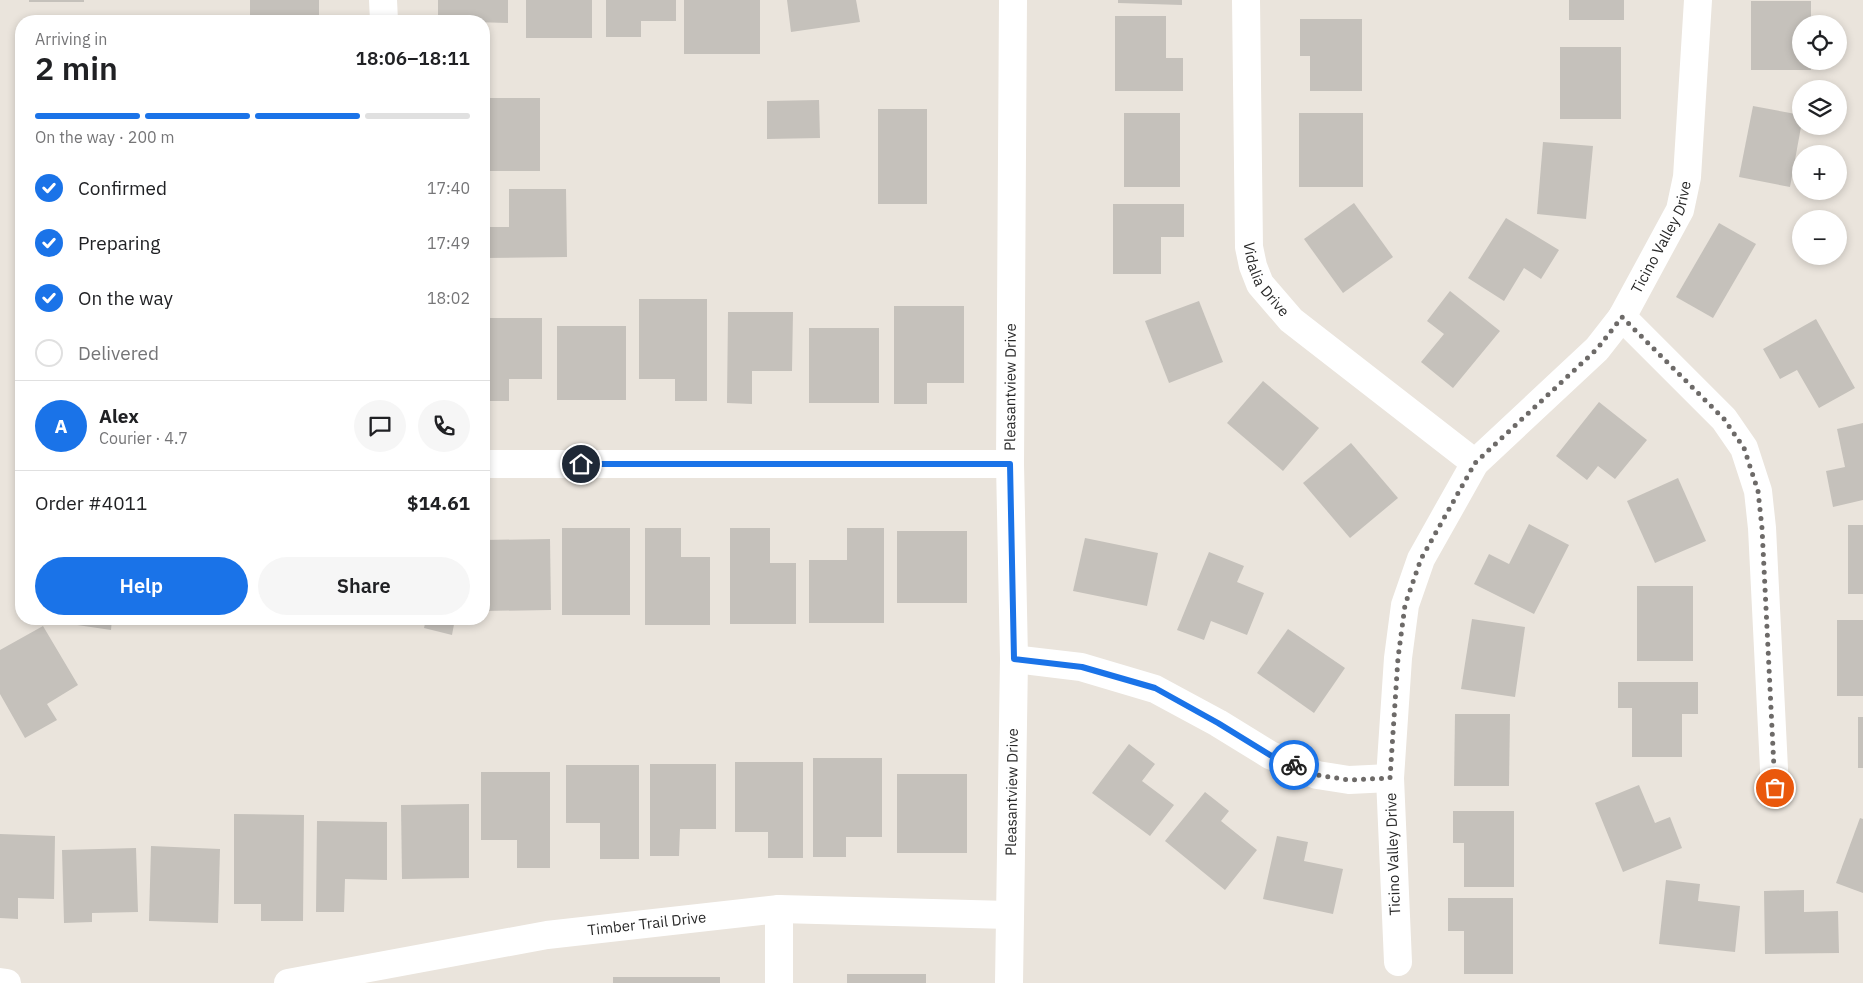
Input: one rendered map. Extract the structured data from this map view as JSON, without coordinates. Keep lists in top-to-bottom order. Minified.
{"streets":{"street":["Ticino Valley Drive","Vidalia Drive","Pleasantview Drive","Timber Trail Drive"]},"crossings":[["Ticino Valley Drive","Vidalia Drive"],["Pleasantview Drive","Timber Trail Drive"]],"page":{"map_buttons":["+","−"],"heading":["2 min","Arriving in","18:06–18:11"],"panel":["Alex","Courier · 4.7","Order #4011","$14.61"],"bar":"On the way · 200 m","list":[["Confirmed","17:40"],["Preparing","17:49"],["On the way","18:02"],"Delivered"],"round":"A","buttons":["Help","Share"]}}
